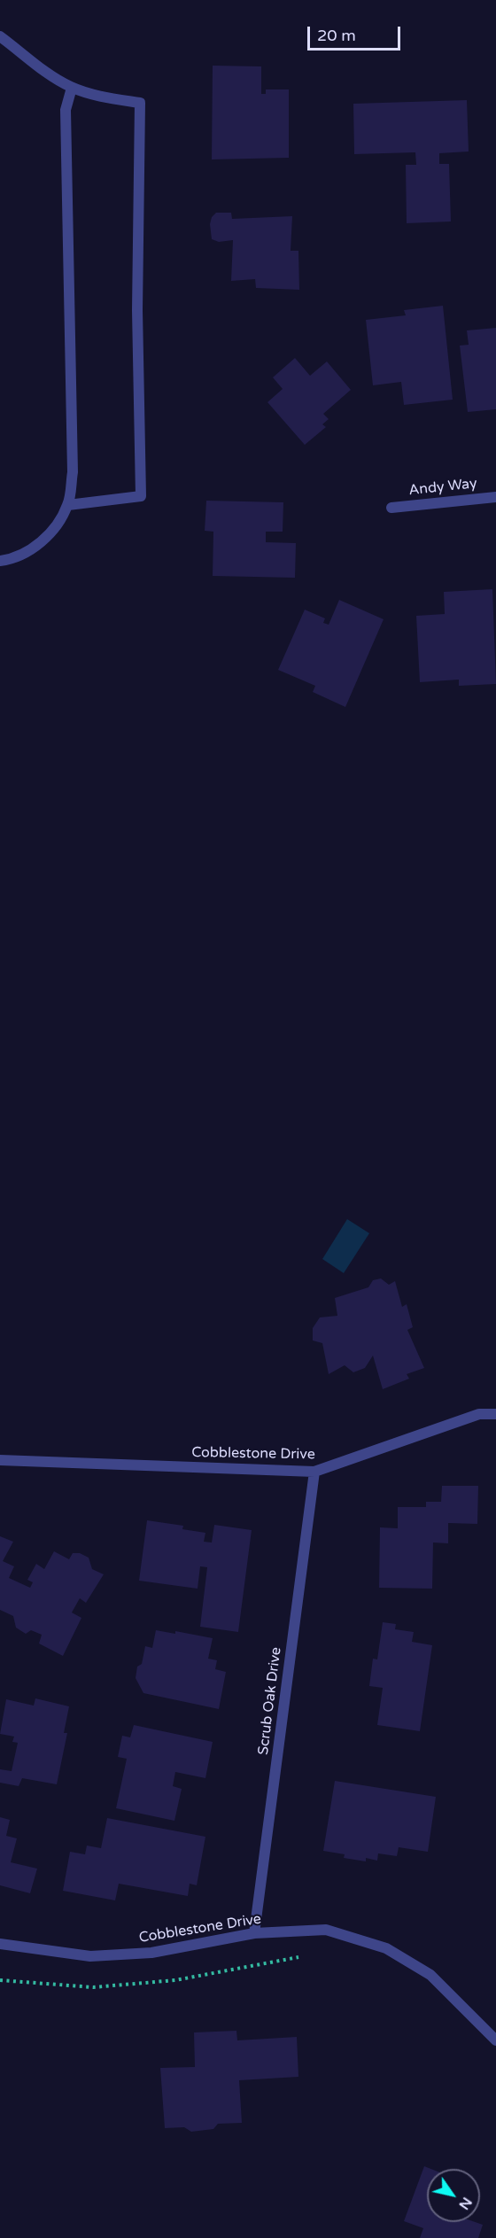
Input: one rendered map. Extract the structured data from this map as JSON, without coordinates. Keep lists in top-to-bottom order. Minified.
{"streets":{"street":["Andy Way","Cobblestone Drive","Scrub Oak Drive"]},"crossings":[["Cobblestone Drive","Scrub Oak Drive"]],"scale_bar":"20 m","north":"bottom right"}
